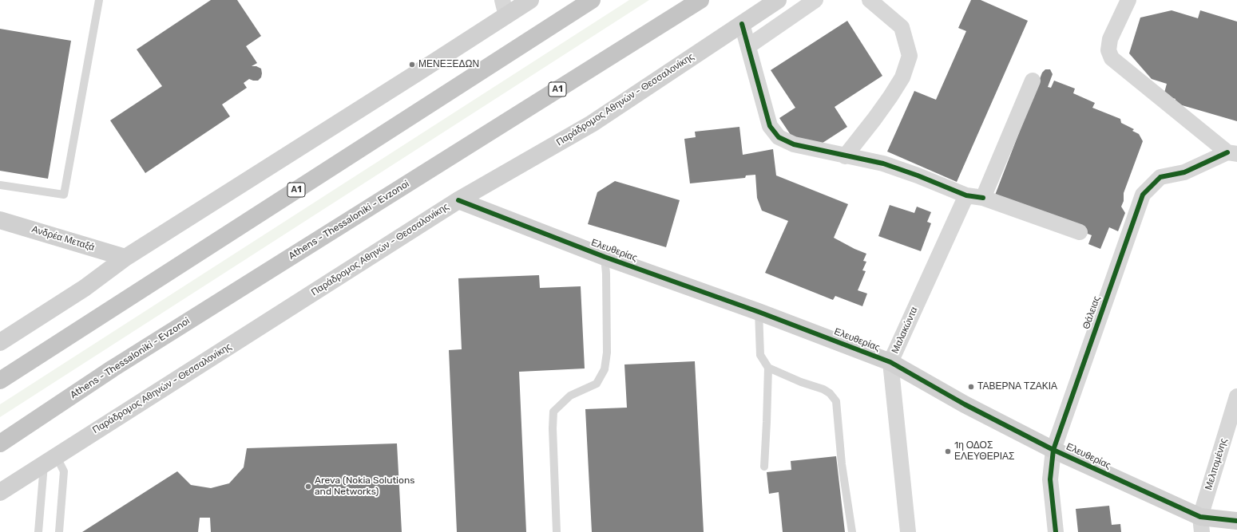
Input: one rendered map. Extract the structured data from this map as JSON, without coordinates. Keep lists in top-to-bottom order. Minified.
{"streets":{"highway":["Α1","Athens - Thessaloniki - Evzonoi"],"main road":["Παράδρομος Αθηνών - Θεσσαλονίκης","Ανδρέα Μεταξά","Ελευθερίας"],"street":["Θάλειας","Μαλακώντα","Μελπομένης"]},"crossings":[["Παράδρομος Αθηνών - Θεσσαλονίκης","Ελευθερίας"],["Ελευθερίας","Θάλειας"],["Ελευθερίας","Μαλακώντα"],["Ελευθερίας","Μελπομένης"]],"places":["ΜΕΝΕΞΕΔΩΝ","ΤΑΒΕΡΝΑ ΤΖΑΚΙΑ","1η ΟΔΟΣ ΕΛΕΥΘΕΡΙΑΣ","Areva (Nokia Solutions and Networks)"]}
